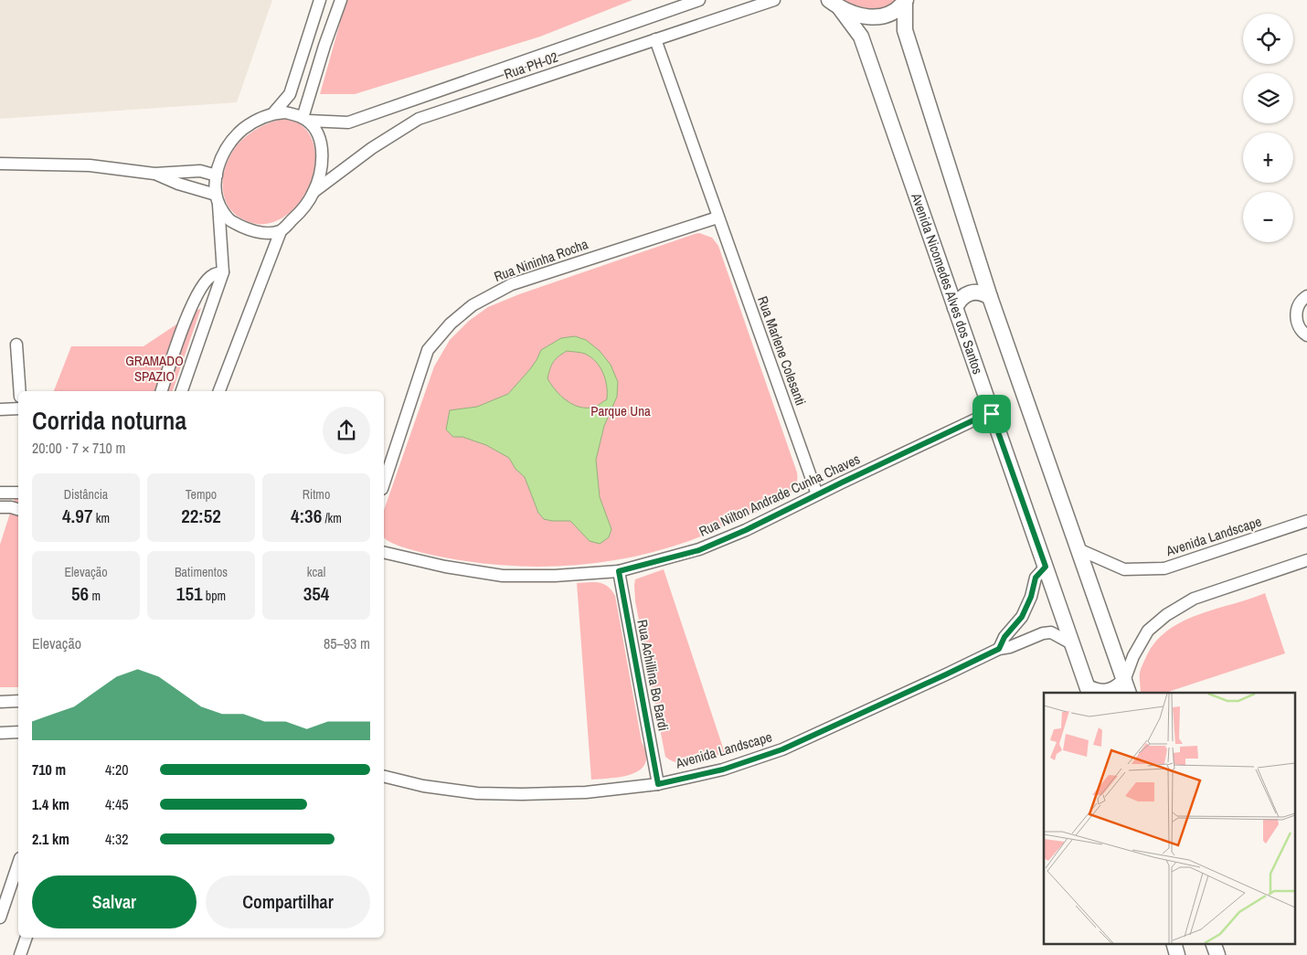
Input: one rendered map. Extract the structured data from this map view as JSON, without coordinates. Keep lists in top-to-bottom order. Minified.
{"streets":{"main road":["Avenida Nicomedes Alves dos Santos"],"street":["Rua PH-02","Rua Nininha Rocha","Rua Marlene Colesanti","Rua Nilton Andrade Cunha Chaves","Avenida Landscape","Rua Achillina Bo Bardi"]},"crossings":[["Rua PH-02","Rua Marlene Colesanti"],["Rua Nininha Rocha","Rua Marlene Colesanti"],["Avenida Nicomedes Alves dos Santos","Rua Nilton Andrade Cunha Chaves"],["Avenida Nicomedes Alves dos Santos","Avenida Landscape"],["Rua Marlene Colesanti","Rua Nilton Andrade Cunha Chaves"],["Rua Nilton Andrade Cunha Chaves","Rua Achillina Bo Bardi"],["Avenida Landscape","Rua Achillina Bo Bardi"]],"parks":["GRAMADO SPAZIO","Parque Una"],"page":{"map_buttons":["+","−"],"heading":["Corrida noturna","20:00 · 7 × 710 m"],"stats":[["Distância","4.97 km"],["Tempo","22:52"],["Ritmo","4:36 /km"],["Elevação","56 m"],["Batimentos","151 bpm"],["kcal","354"]],"chart":["Elevação","85–93 m"],"list":[{"name":"710 m","note":"4:20"},{"name":"1.4 km","note":"4:45"},{"name":"2.1 km","note":"4:32"}],"buttons":["Salvar","Compartilhar"]}}
